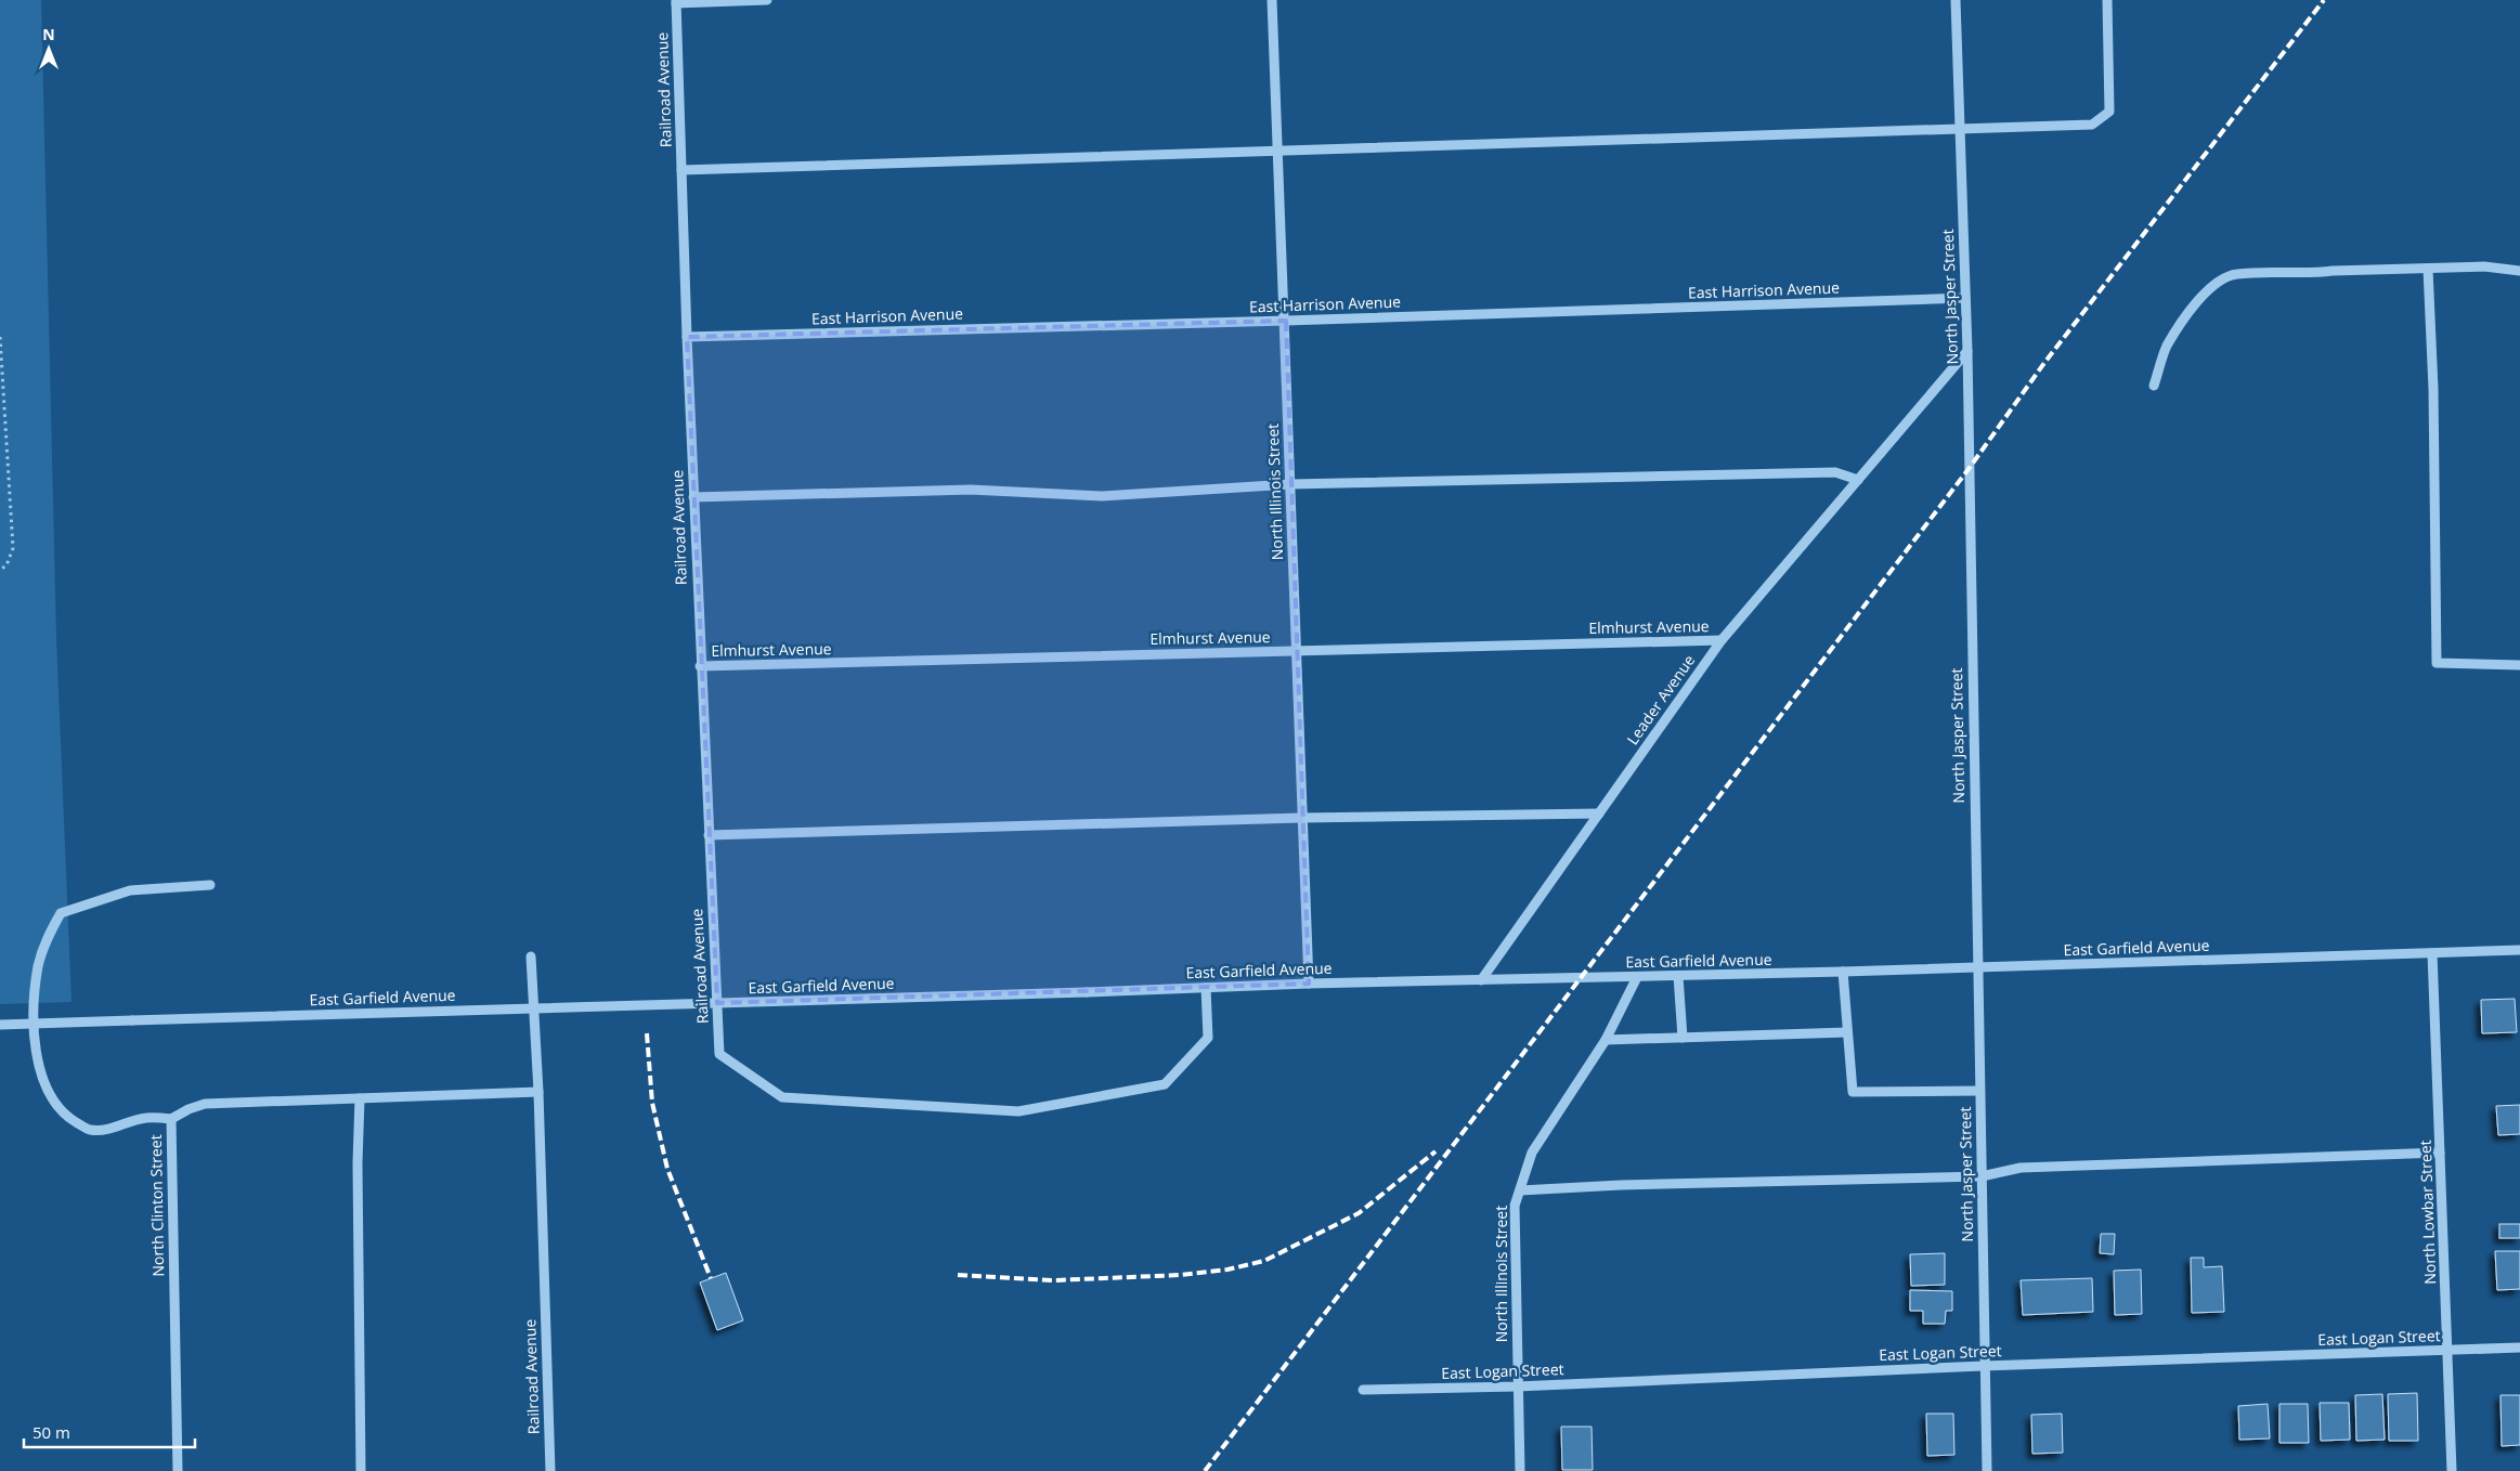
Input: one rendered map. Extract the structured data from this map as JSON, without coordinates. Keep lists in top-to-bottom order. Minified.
{"streets":{"street":["Railroad Avenue","East Harrison Avenue","North Jasper Street","North Illinois Street","Elmhurst Avenue","Leader Avenue","East Garfield Avenue","North Clinton Street","North Lowbar Street","East Logan Street"]},"crossings":[["Railroad Avenue","East Harrison Avenue"],["Railroad Avenue","Elmhurst Avenue"],["Railroad Avenue","East Garfield Avenue"],["East Harrison Avenue","North Jasper Street"],["East Harrison Avenue","North Illinois Street"],["North Jasper Street","Leader Avenue"],["North Jasper Street","East Garfield Avenue"],["North Jasper Street","East Logan Street"],["North Illinois Street","Elmhurst Avenue"],["North Illinois Street","East Garfield Avenue"],["North Illinois Street","East Logan Street"],["Elmhurst Avenue","Leader Avenue"],["Leader Avenue","East Garfield Avenue"],["East Garfield Avenue","North Clinton Street"],["East Garfield Avenue","North Lowbar Street"],["North Lowbar Street","East Logan Street"]],"scale_bar":"50 m","north":"top"}
